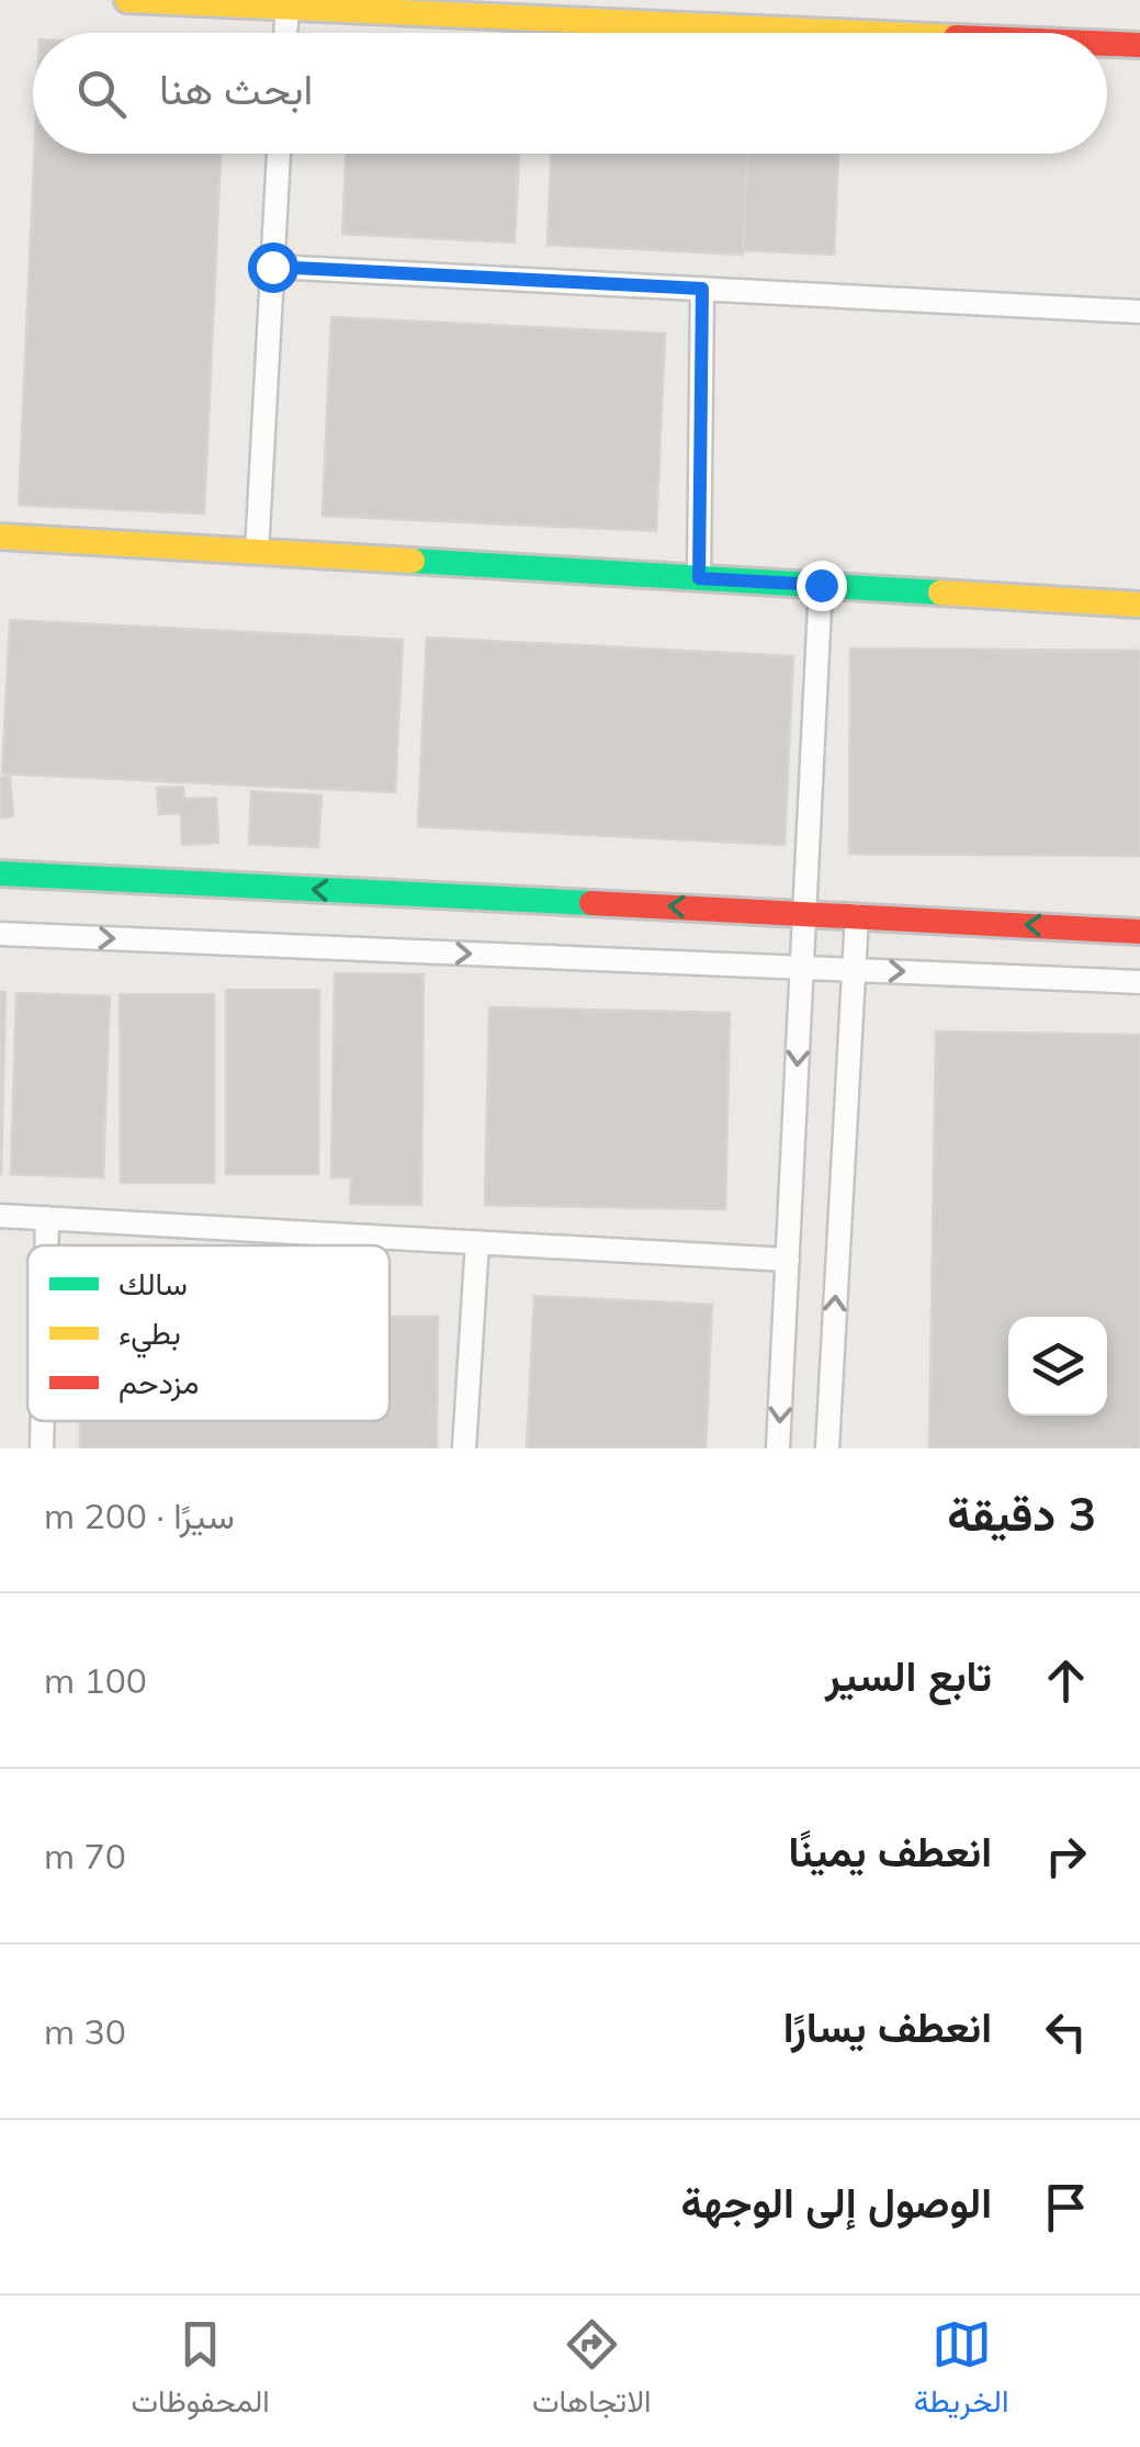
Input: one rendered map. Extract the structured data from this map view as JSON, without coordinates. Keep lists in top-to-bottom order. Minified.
{"legend":["سالك","بطيء","مزدحم"],"page":{"search":"ابحث هنا","heading":["3 دقيقة","سيرًا · 200 m"],"list":[["تابع السير","100 m"],["انعطف يمينًا","70 m"],["انعطف يسارًا","30 m"],"الوصول إلى الوجهة"],"nav":["الخريطة","الاتجاهات","المحفوظات"]}}
